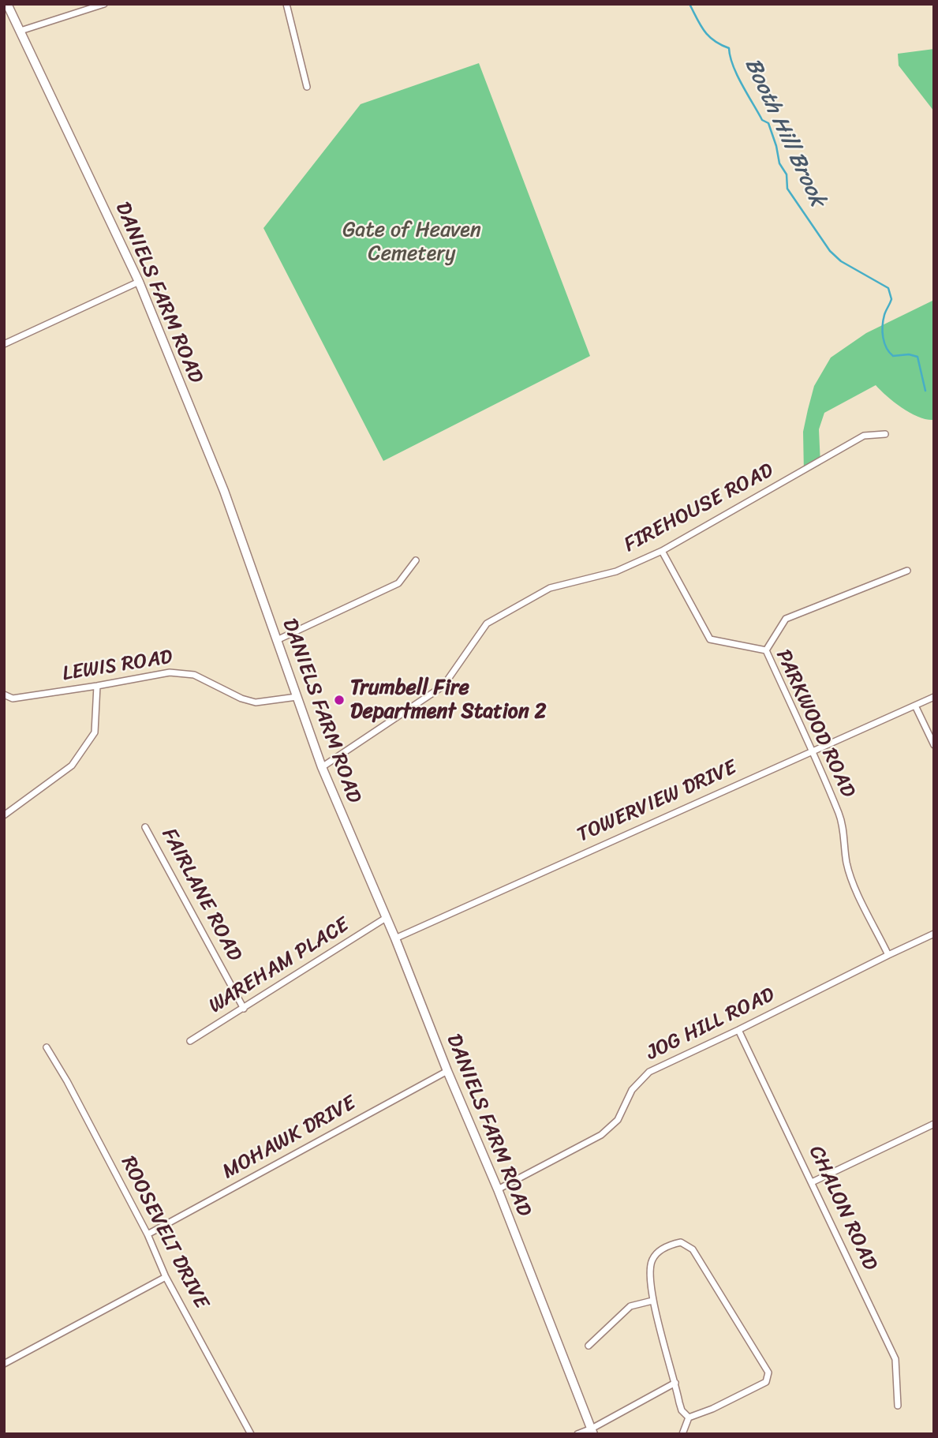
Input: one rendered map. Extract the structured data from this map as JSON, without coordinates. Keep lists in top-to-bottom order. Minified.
{"streets":{"main road":["DANIELS FARM ROAD"],"street":["FIREHOUSE ROAD","LEWIS ROAD","PARKWOOD ROAD","TOWERVIEW DRIVE","FAIRLANE ROAD","WAREHAM PLACE","JOG HILL ROAD","MOHAWK DRIVE","CHALON ROAD","ROOSEVELT DRIVE"]},"crossings":[["DANIELS FARM ROAD","FIREHOUSE ROAD"],["DANIELS FARM ROAD","LEWIS ROAD"],["DANIELS FARM ROAD","TOWERVIEW DRIVE"],["DANIELS FARM ROAD","WAREHAM PLACE"],["DANIELS FARM ROAD","JOG HILL ROAD"],["DANIELS FARM ROAD","MOHAWK DRIVE"],["FIREHOUSE ROAD","PARKWOOD ROAD"],["PARKWOOD ROAD","TOWERVIEW DRIVE"],["PARKWOOD ROAD","JOG HILL ROAD"],["FAIRLANE ROAD","WAREHAM PLACE"],["JOG HILL ROAD","CHALON ROAD"],["MOHAWK DRIVE","ROOSEVELT DRIVE"]],"water":["Booth Hill Brook"],"parks":["Gate of Heaven Cemetery"],"places":["Trumbell Fire Department Station 2"]}
